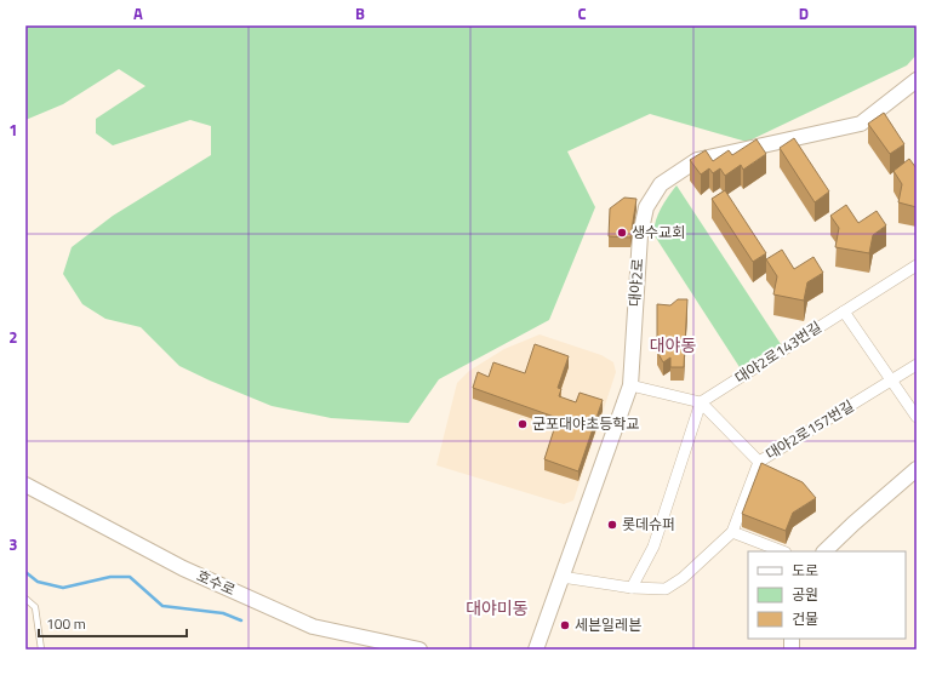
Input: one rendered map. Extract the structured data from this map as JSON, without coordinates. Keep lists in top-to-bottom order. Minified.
{"streets":{"street":["대야2로","대야2로143번길","대야2로157번길","호수로"]},"crossings":[["대야2로","대야2로157번길"]],"districts":["대야동","대야미동"],"places":["생수교회","군포대야초등학교","롯데슈퍼","세븐일레븐"],"legend":["도로","공원","건물"],"scale_bar":"100 m","grid":{"columns":["A","B","C","D"],"rows":["1","2","3"]}}
